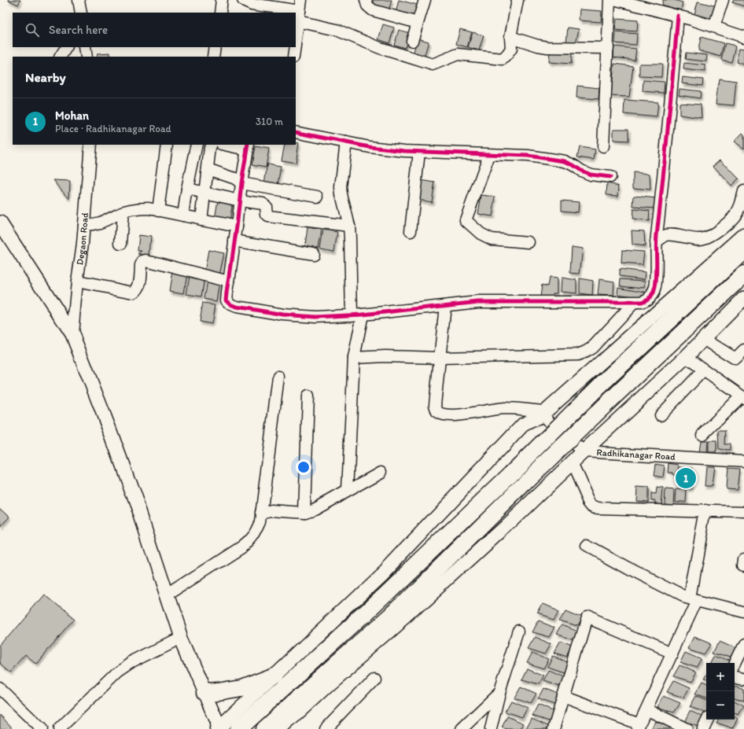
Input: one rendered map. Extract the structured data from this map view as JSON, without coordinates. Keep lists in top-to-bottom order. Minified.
{"streets":{"street":["Degaon Road","Radhikanagar Road"]},"page":{"search":"Search here","heading":"Nearby","list":[{"mark":"1","name":"Mohan","note":"Place · Radhikanagar Road","value":"310 m"}],"pins":"1","map_buttons":["+","−"]}}
